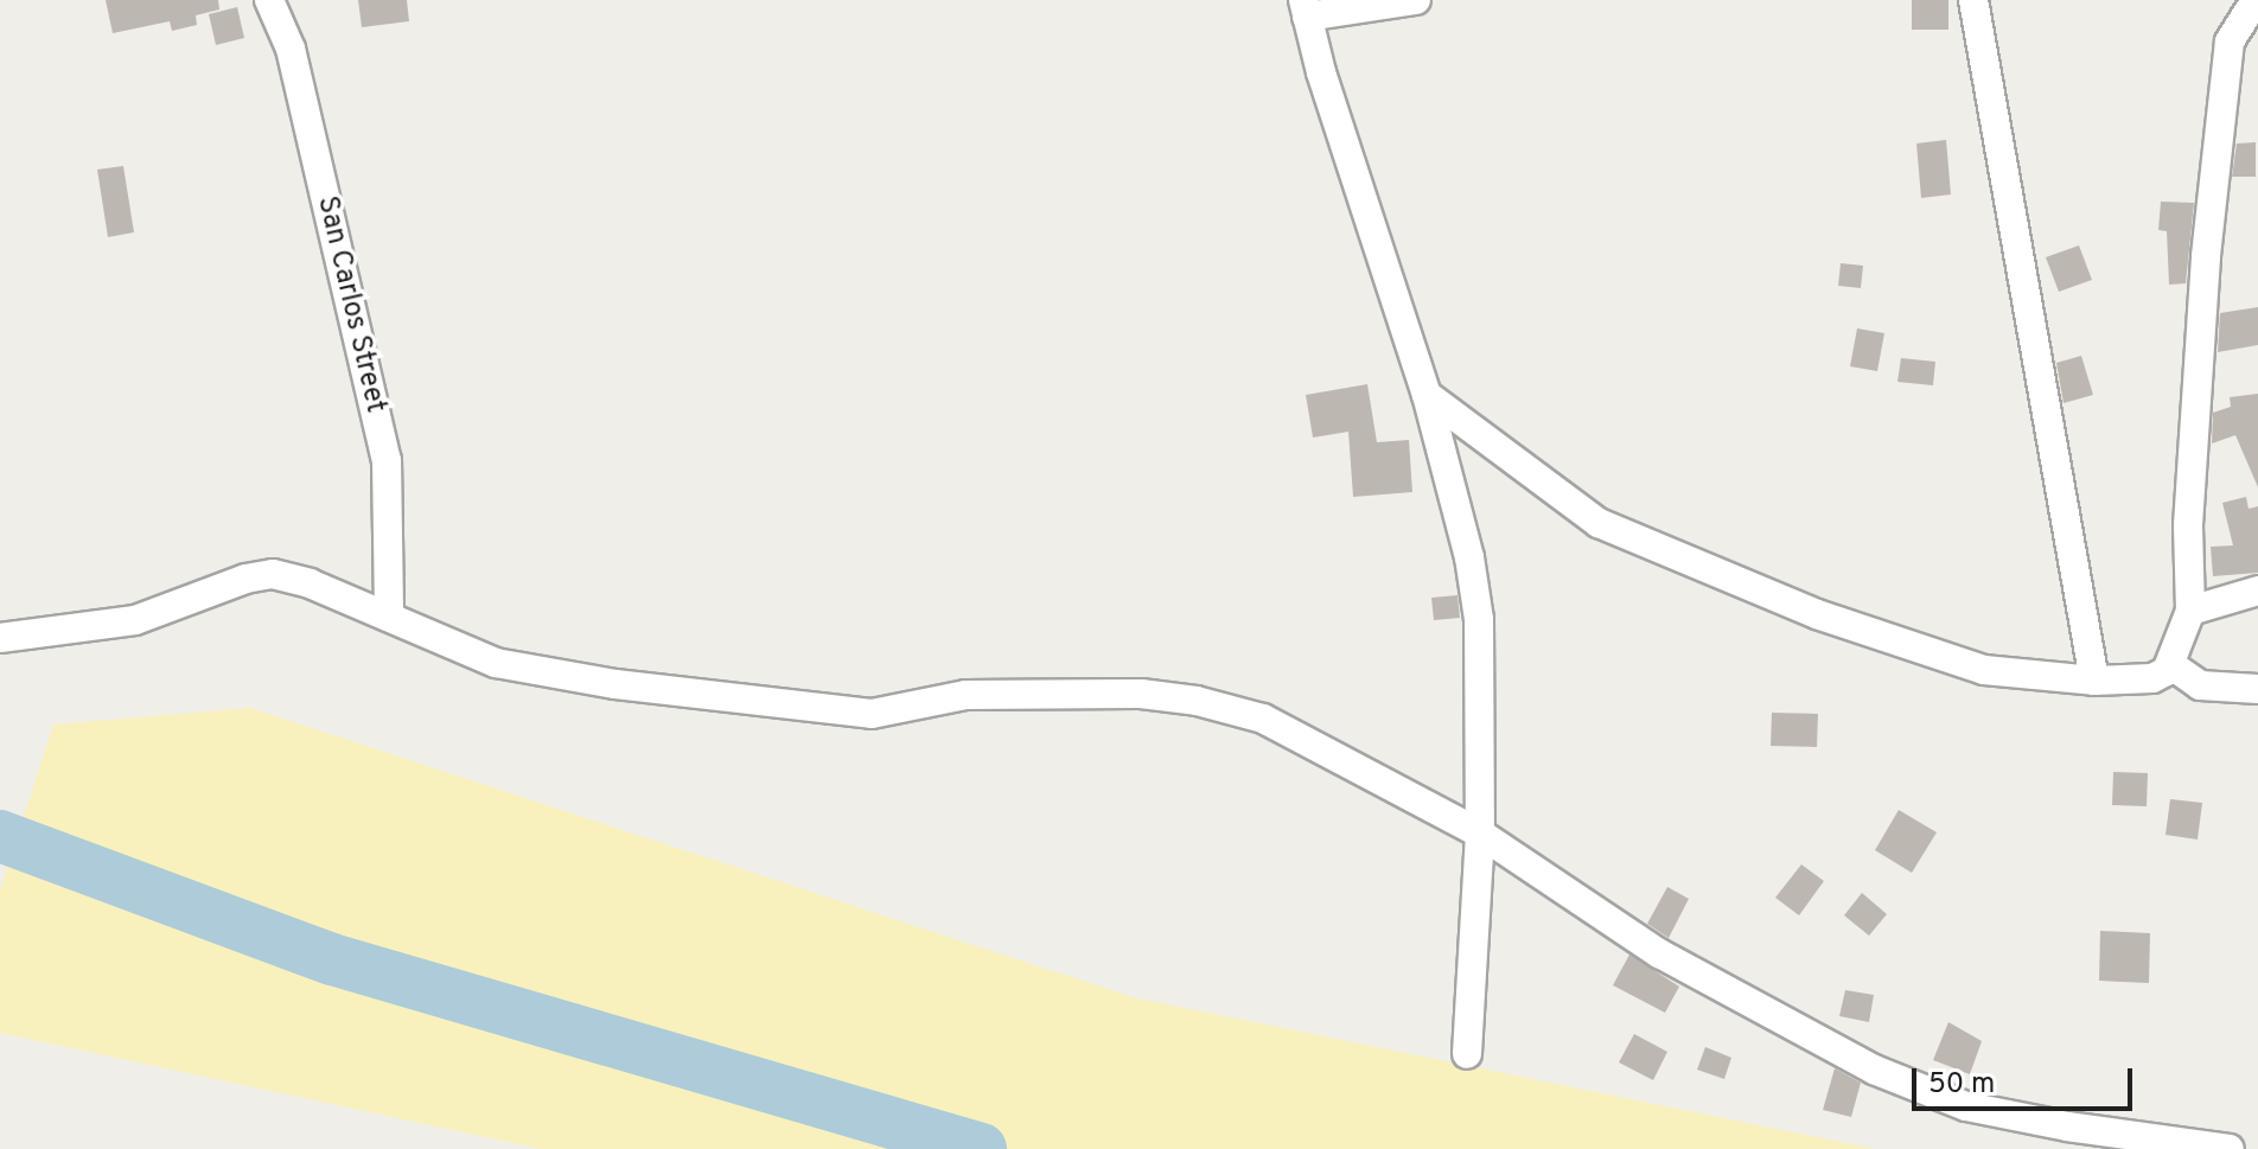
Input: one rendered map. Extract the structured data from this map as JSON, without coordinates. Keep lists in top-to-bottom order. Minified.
{"streets":{"street":["San Carlos Street"]},"scale_bar":"50 m"}
